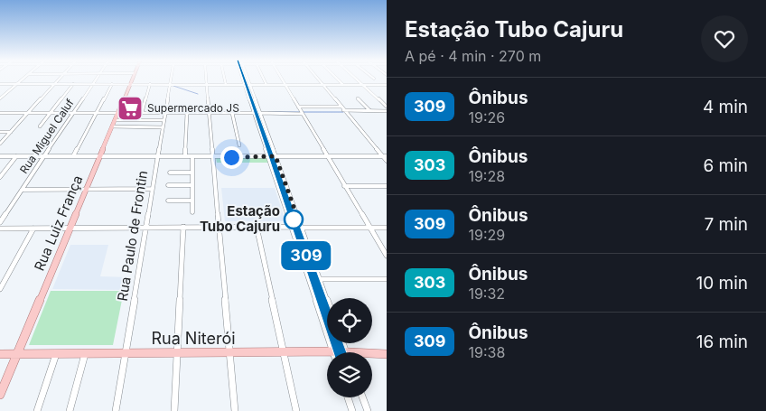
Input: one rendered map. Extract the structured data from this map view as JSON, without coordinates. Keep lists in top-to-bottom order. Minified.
{"streets":{"main road":["Rua Luiz França","Rua Niterói"],"street":["Rua Miguel Caluf","Rua Paulo de Frontin"]},"crossings":[["Rua Luiz França","Rua Niterói"],["Rua Paulo de Frontin","Rua Niterói"]],"places":{"supermarket":["Supermercado JS"],"other":["Estação Tubo Cajuru"]},"lines":["bus line 309"],"page":{"on_map":"309","heading":["Estação Tubo Cajuru","A pé · 4 min · 270 m"],"list":[{"mark":"309","name":"Ônibus","note":"19:26","value":"4 min"},{"mark":"303","name":"Ônibus","note":"19:28","value":"6 min"},{"mark":"309","name":"Ônibus","note":"19:29","value":"7 min"},{"mark":"303","name":"Ônibus","note":"19:32","value":"10 min"},{"mark":"309","name":"Ônibus","note":"19:38","value":"16 min"}]}}
